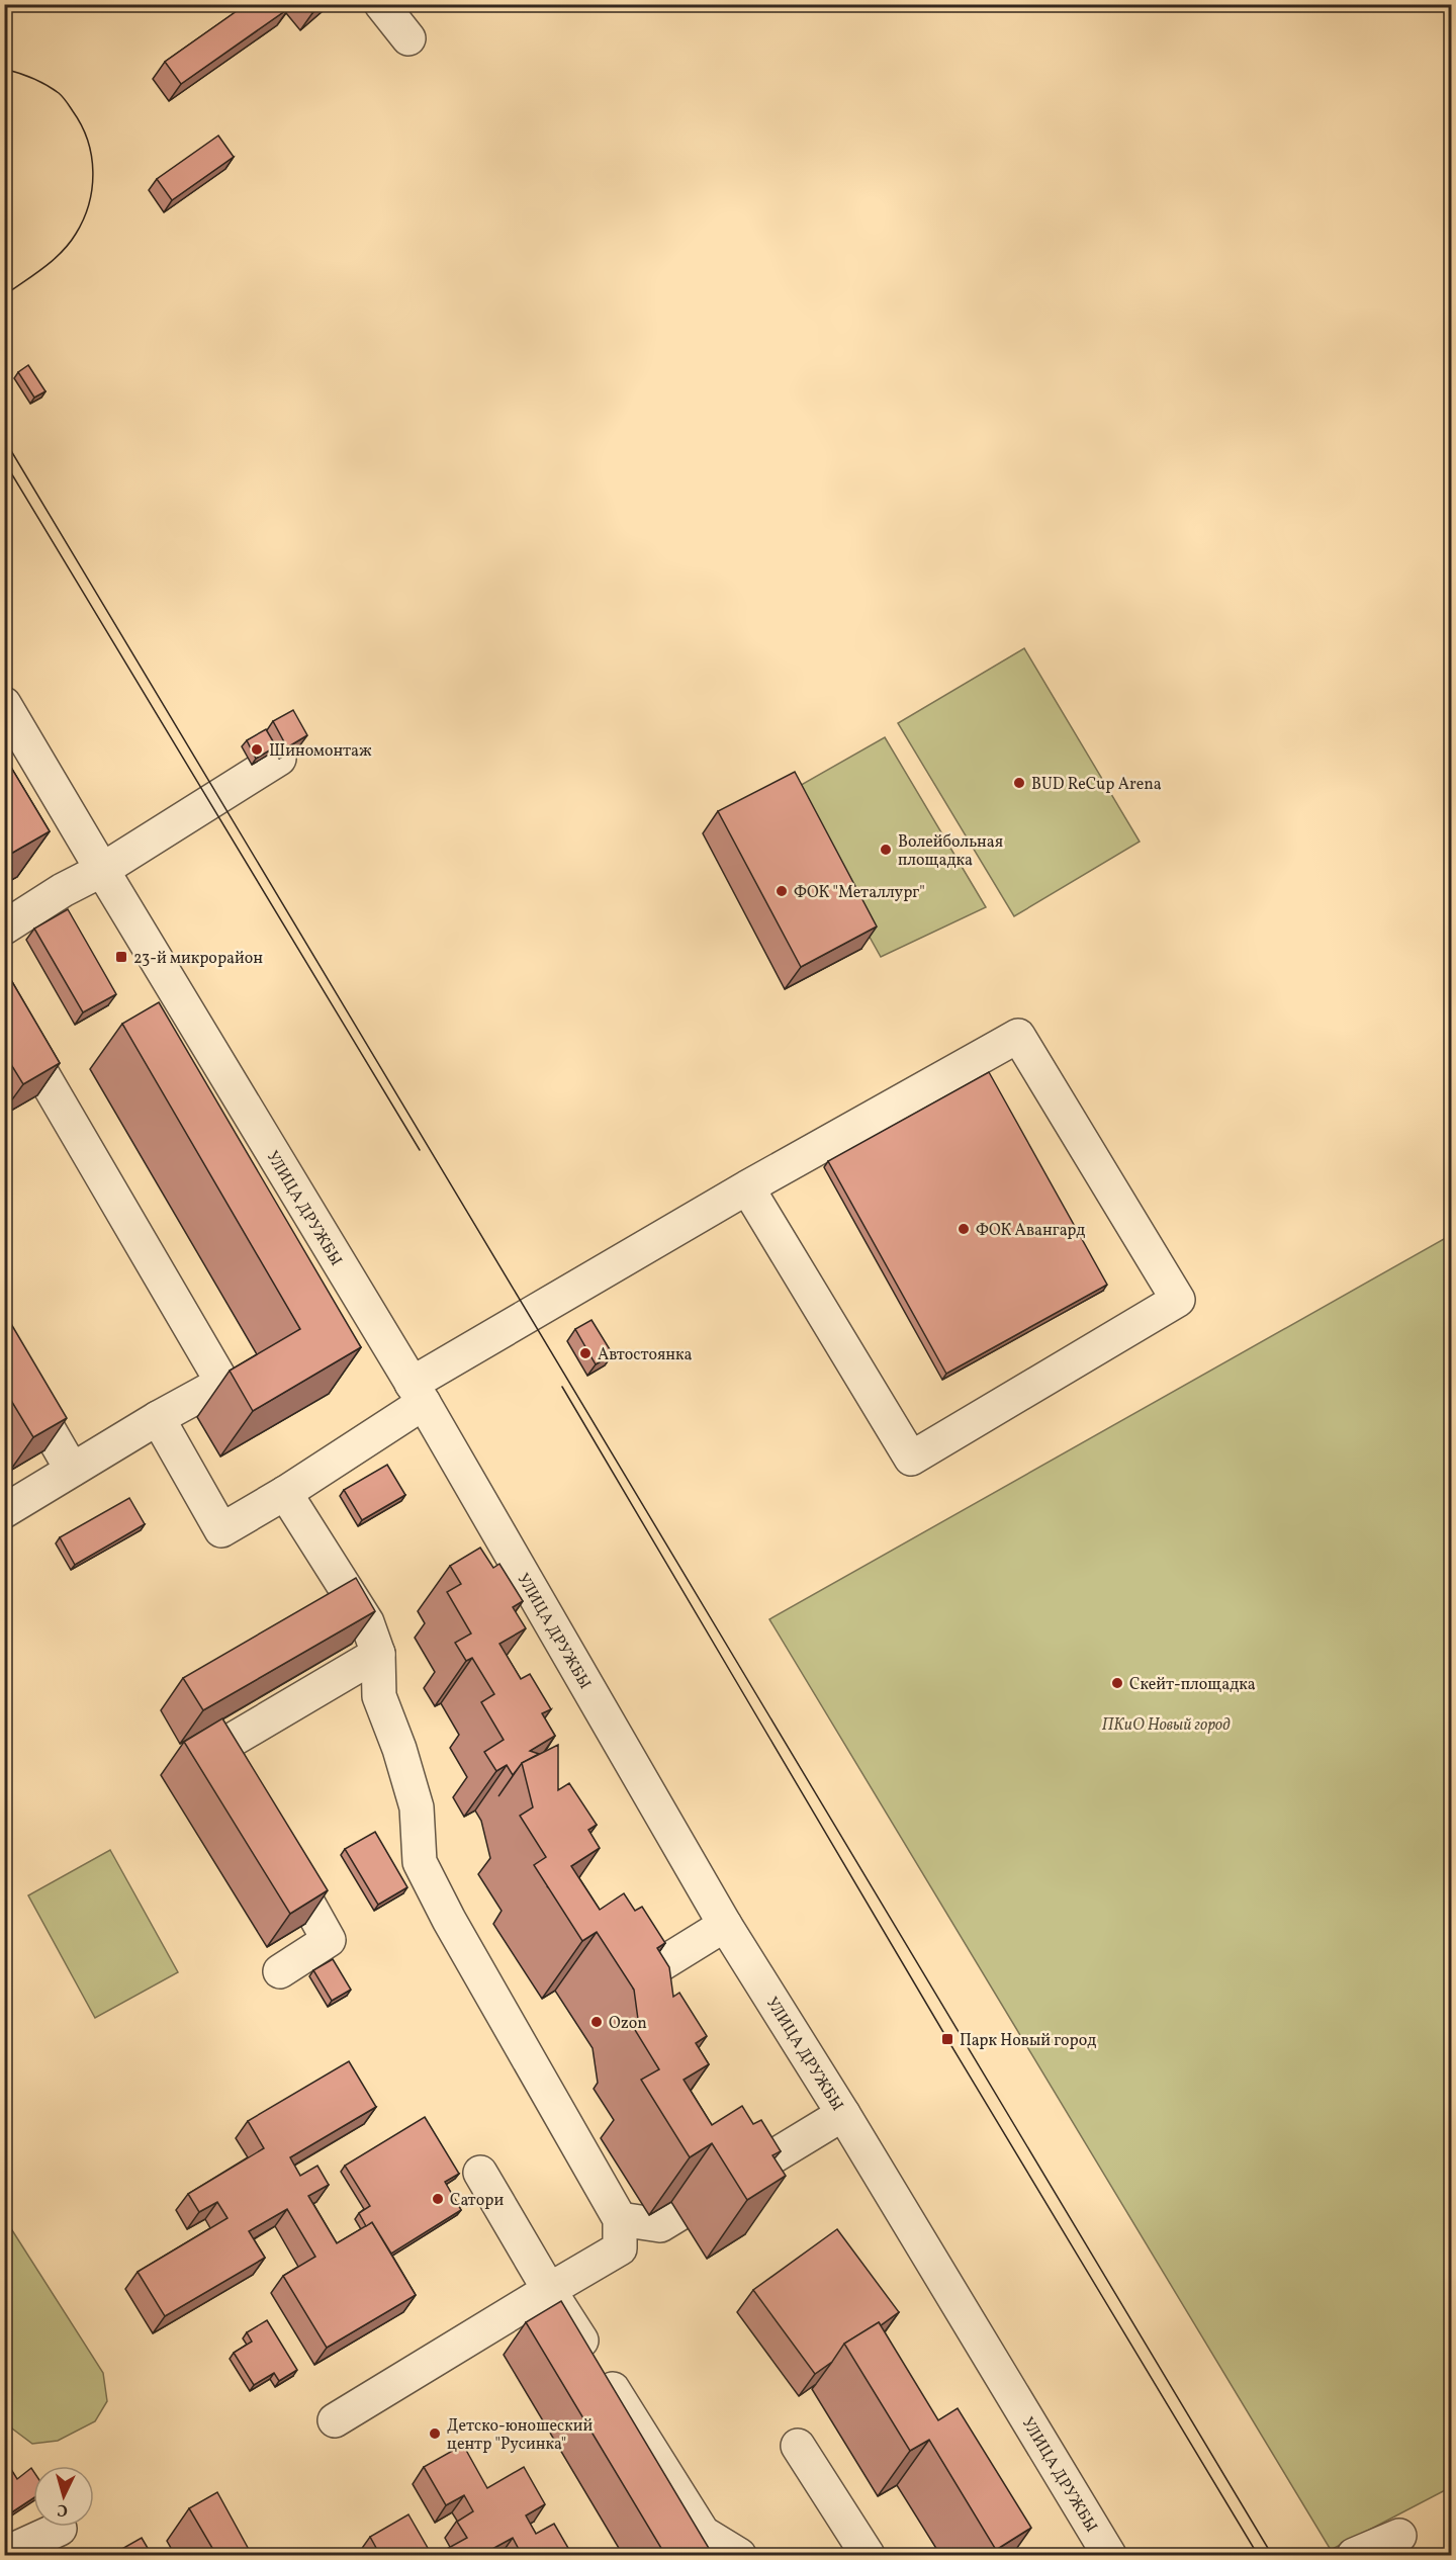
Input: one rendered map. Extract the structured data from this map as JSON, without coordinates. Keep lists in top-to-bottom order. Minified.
{"streets":{"street":["УЛИЦА ДРУЖБЫ"]},"parks":["ПКиО Новый город"],"places":{"other":["Шиномонтаж","BUD ReCup Arena","Волейбольная площадка","ФОК \"Металлург\"","ФОК Авангард","Автостоянка","Скейт-площадка","Ozon","Сатори","Детско-юношеский центр \"Русинка\""],"transit":["23-й микрорайон","Парк Новый город"]},"north":"bottom"}
